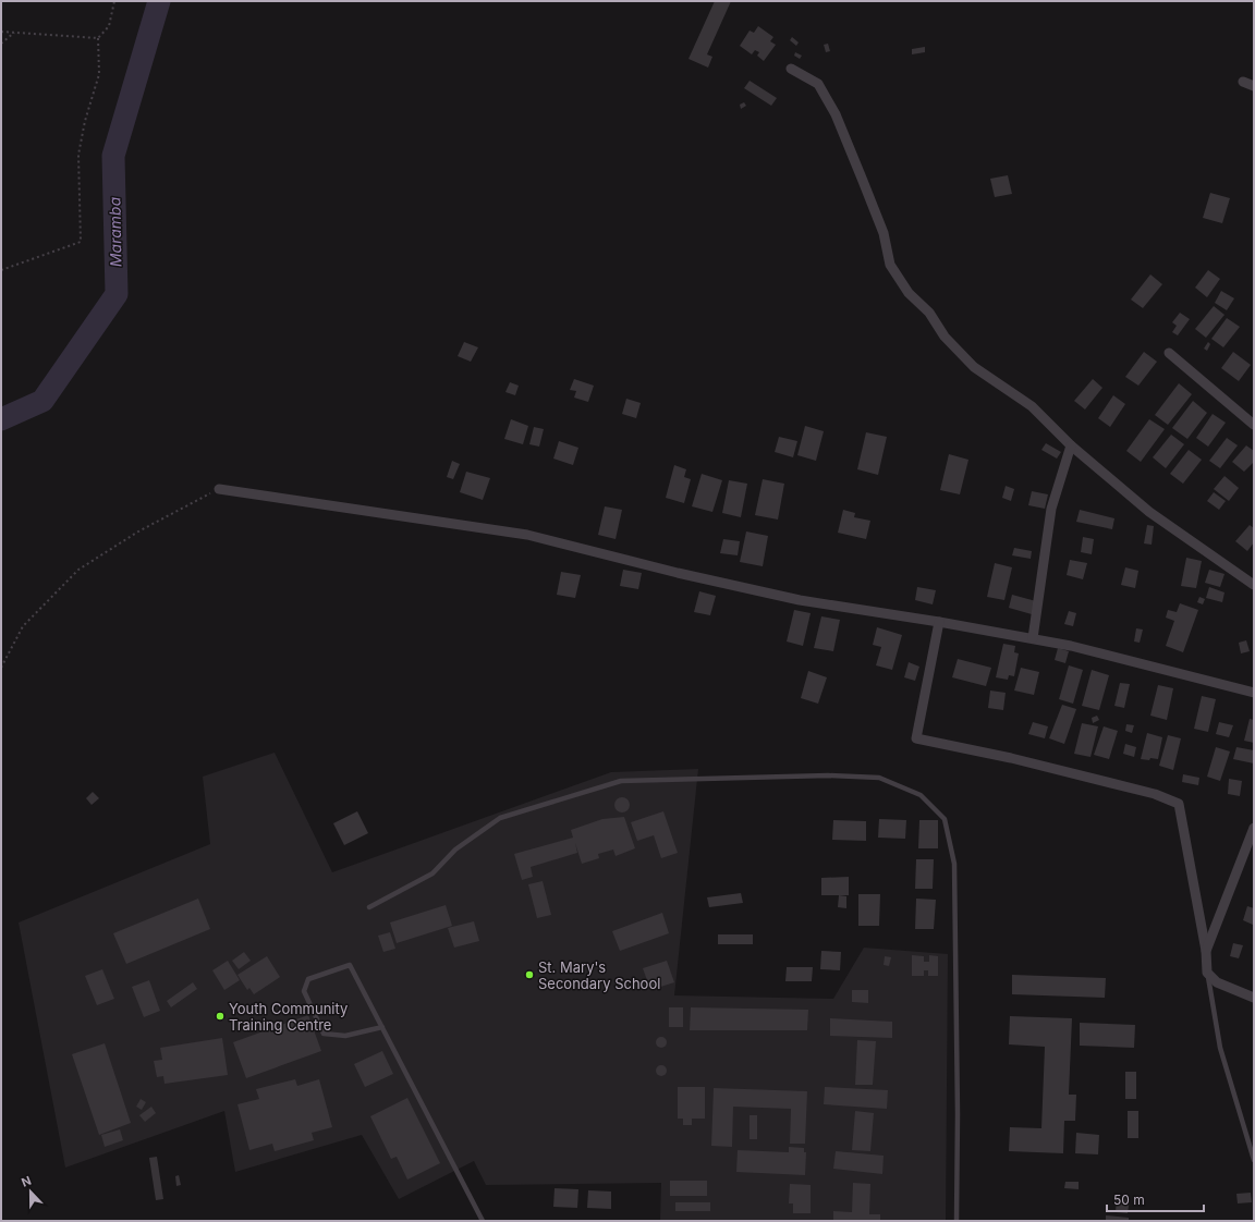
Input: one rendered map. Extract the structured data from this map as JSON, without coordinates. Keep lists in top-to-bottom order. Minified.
{"water":["Maramba"],"places":["St. Mary's Secondary School","Youth Community Training Centre"],"scale_bar":"50 m","north":"top"}
